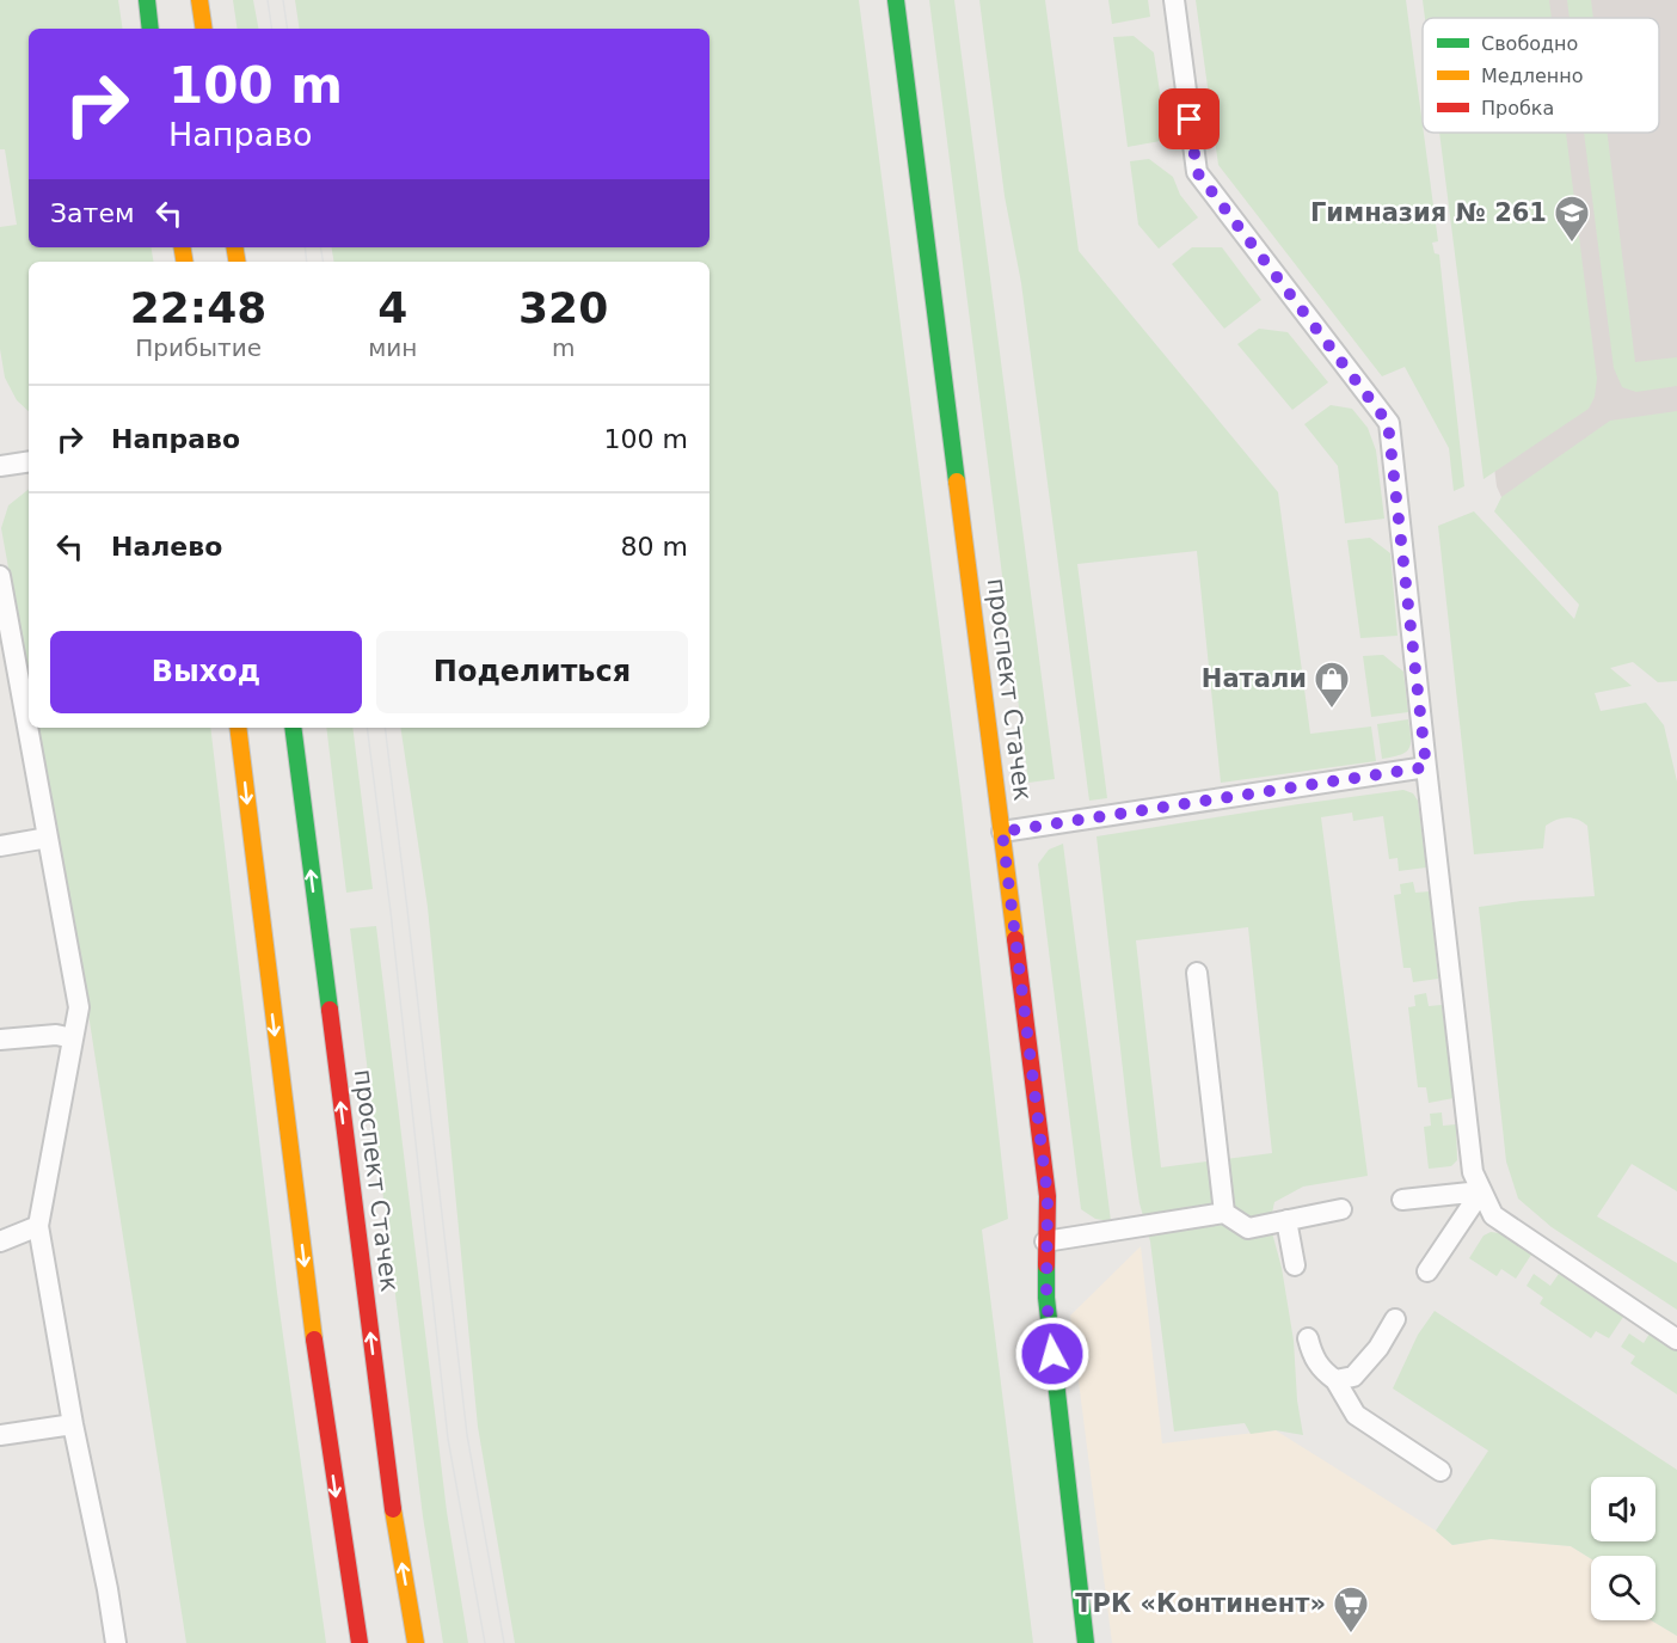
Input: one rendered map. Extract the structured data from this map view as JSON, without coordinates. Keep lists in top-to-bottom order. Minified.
{"streets":{"main road":["проспект Стачек"]},"places":{"school or university":["Гимназия № 261"],"shop":["Натали"],"supermarket":["ТРК «Континент»"]},"legend":["Свободно","Медленно","Пробка"],"page":{"turn":["100 m","Направо"],"then":"Затем","eta":["22:48","Прибытие","4","мин","320","m"],"list":[{"name":"Направо","value":"100 m"},{"name":"Налево","value":"80 m"}],"buttons":["Выход","Поделиться"]}}
